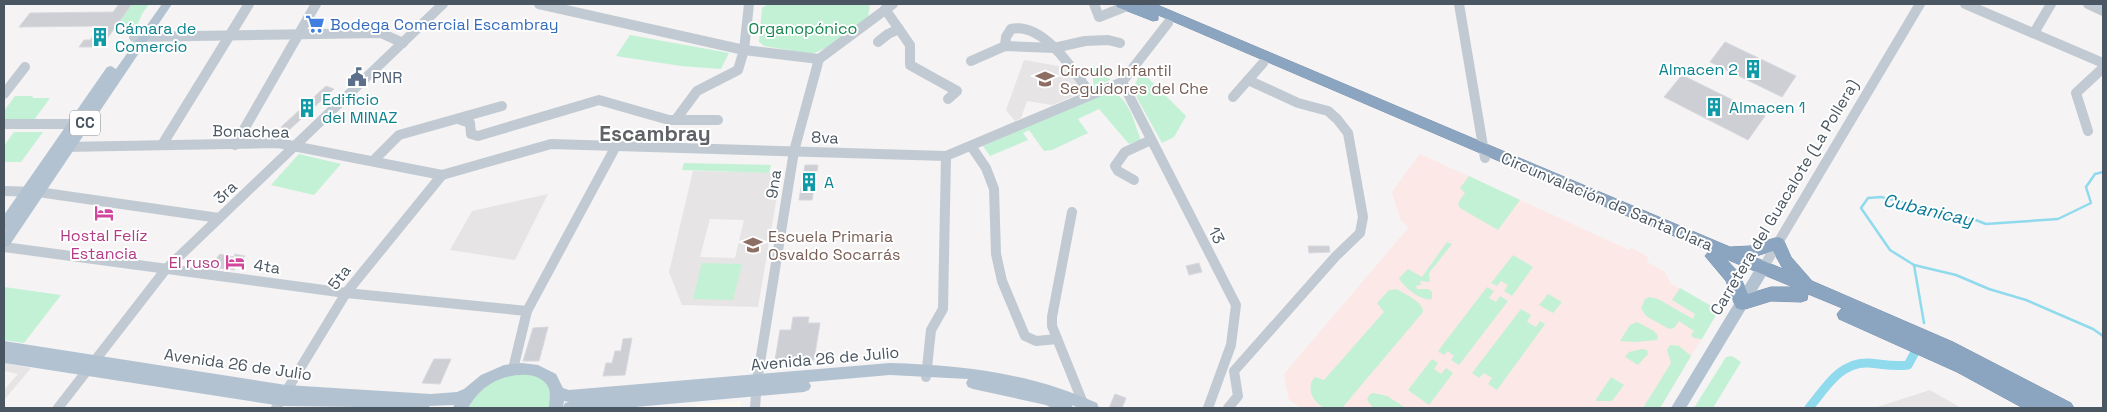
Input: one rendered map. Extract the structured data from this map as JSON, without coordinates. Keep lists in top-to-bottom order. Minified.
{"streets":{"highway":["Circunvalación de Santa Clara"],"main road":["CC","Carretera del Guacalote (La Pollera)","Avenida 26 de Julio"],"street":["Bonachea","8va","9na","3ra","13","4ta","5ta"]},"crossings":[["CC","Bonachea"],["Bonachea","8va"],["Bonachea","3ra"],["Bonachea","5ta"],["8va","9na"],["8va","Circunvalación de Santa Clara"],["8va","13"],["8va","5ta"],["9na","Avenida 26 de Julio"],["3ra","4ta"],["3ra","Avenida 26 de Julio"],["Carretera del Guacalote (La Pollera)","Circunvalación de Santa Clara"],["4ta","5ta"],["5ta","Avenida 26 de Julio"]],"districts":["Escambray"],"water":["Cubanicay"],"parks":["Organopónico"],"places":{"supermarket":["Bodega Comercial Escambray"],"building":["Cámara de Comercio","Almacen 2","Almacen 1","Edificio del MINAZ","A"],"public building":["PNR"],"school or university":["Círculo Infantil Seguidores del Che","Escuela Primaria Osvaldo Socarrás"],"hotel":["Hostal Felíz Estancia","El ruso"]}}
